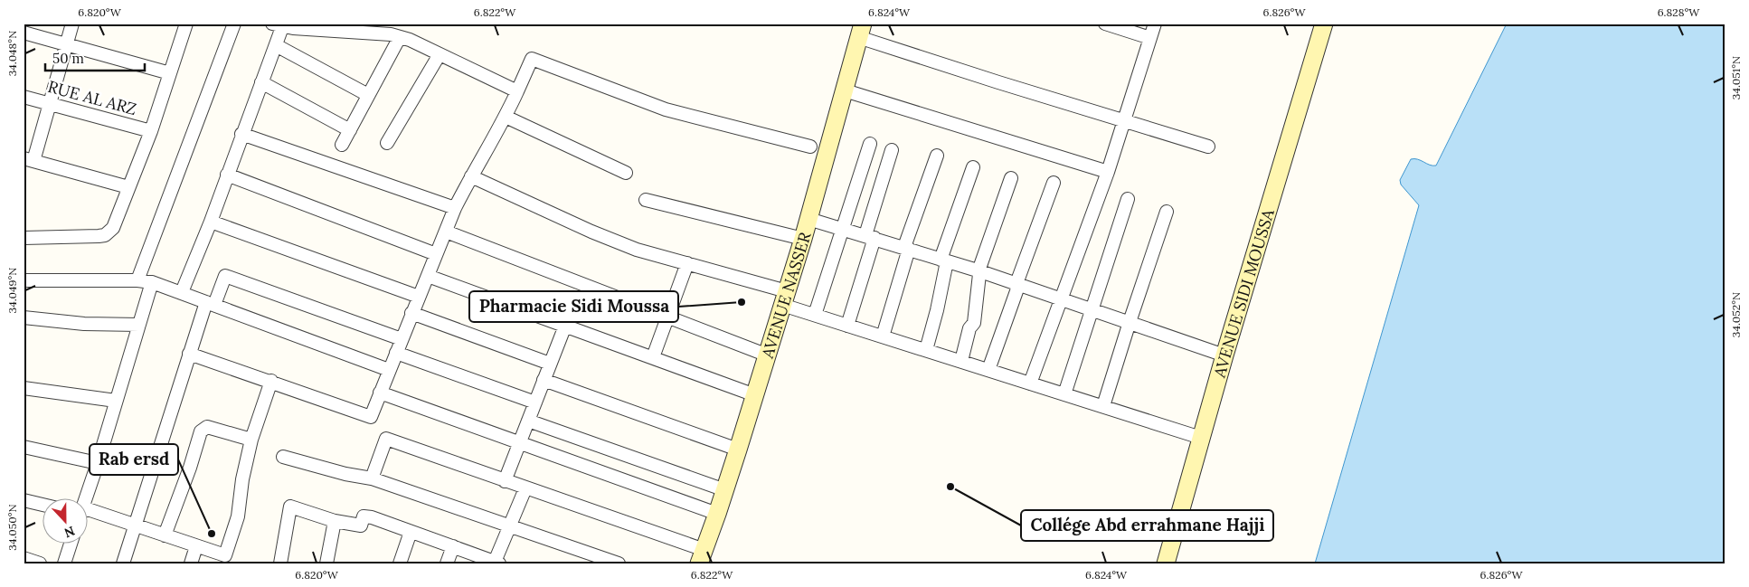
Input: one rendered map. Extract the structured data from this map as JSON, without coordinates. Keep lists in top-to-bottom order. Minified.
{"streets":{"street":["RUE AL ARZ","AVENUE SIDI MOUSSA","AVENUE NASSER"]},"places":["Pharmacie Sidi Moussa","Collége Abd errahmane Hajji","Rab ersd"],"scale_bar":"50 m","north":"bottom","coordinates":["6.820°W","6.822°W","6.824°W","6.826°W","6.828°W","34.048°N","34.051°N","34.049°N","34.052°N","34.050°N"]}
